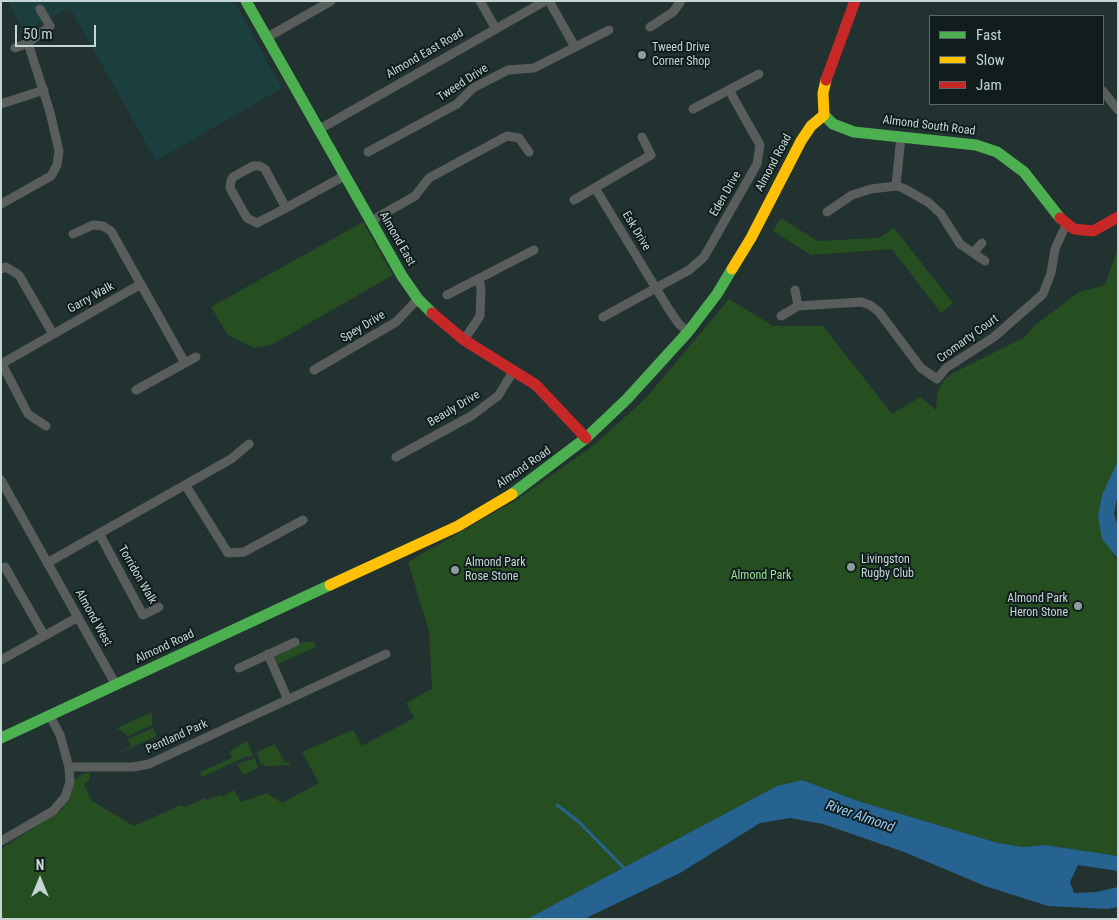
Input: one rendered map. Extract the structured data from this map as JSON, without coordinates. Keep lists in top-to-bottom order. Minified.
{"streets":{"street":["Almond East Road","Tweed Drive","Almond South Road","Almond Road","Eden Drive","Esk Drive","Almond East","Garry Walk","Spey Drive","Cromarty Court","Beauly Drive","Torridon Walk","Almond West","Pentland Park"]},"crossings":[["Almond East Road","Almond East"],["Almond South Road","Almond Road"],["Almond South Road","Cromarty Court"],["Almond Road","Esk Drive"],["Almond Road","Almond East"],["Almond Road","Almond West"],["Eden Drive","Esk Drive"],["Almond East","Spey Drive"],["Almond East","Beauly Drive"]],"water":["River Almond"],"parks":["Almond Park"],"places":["Tweed Drive Corner Shop","Livingston Rugby Club","Almond Park Rose Stone","Almond Park Heron Stone"],"legend":["Fast","Slow","Jam"],"scale_bar":"50 m","north":"top"}
